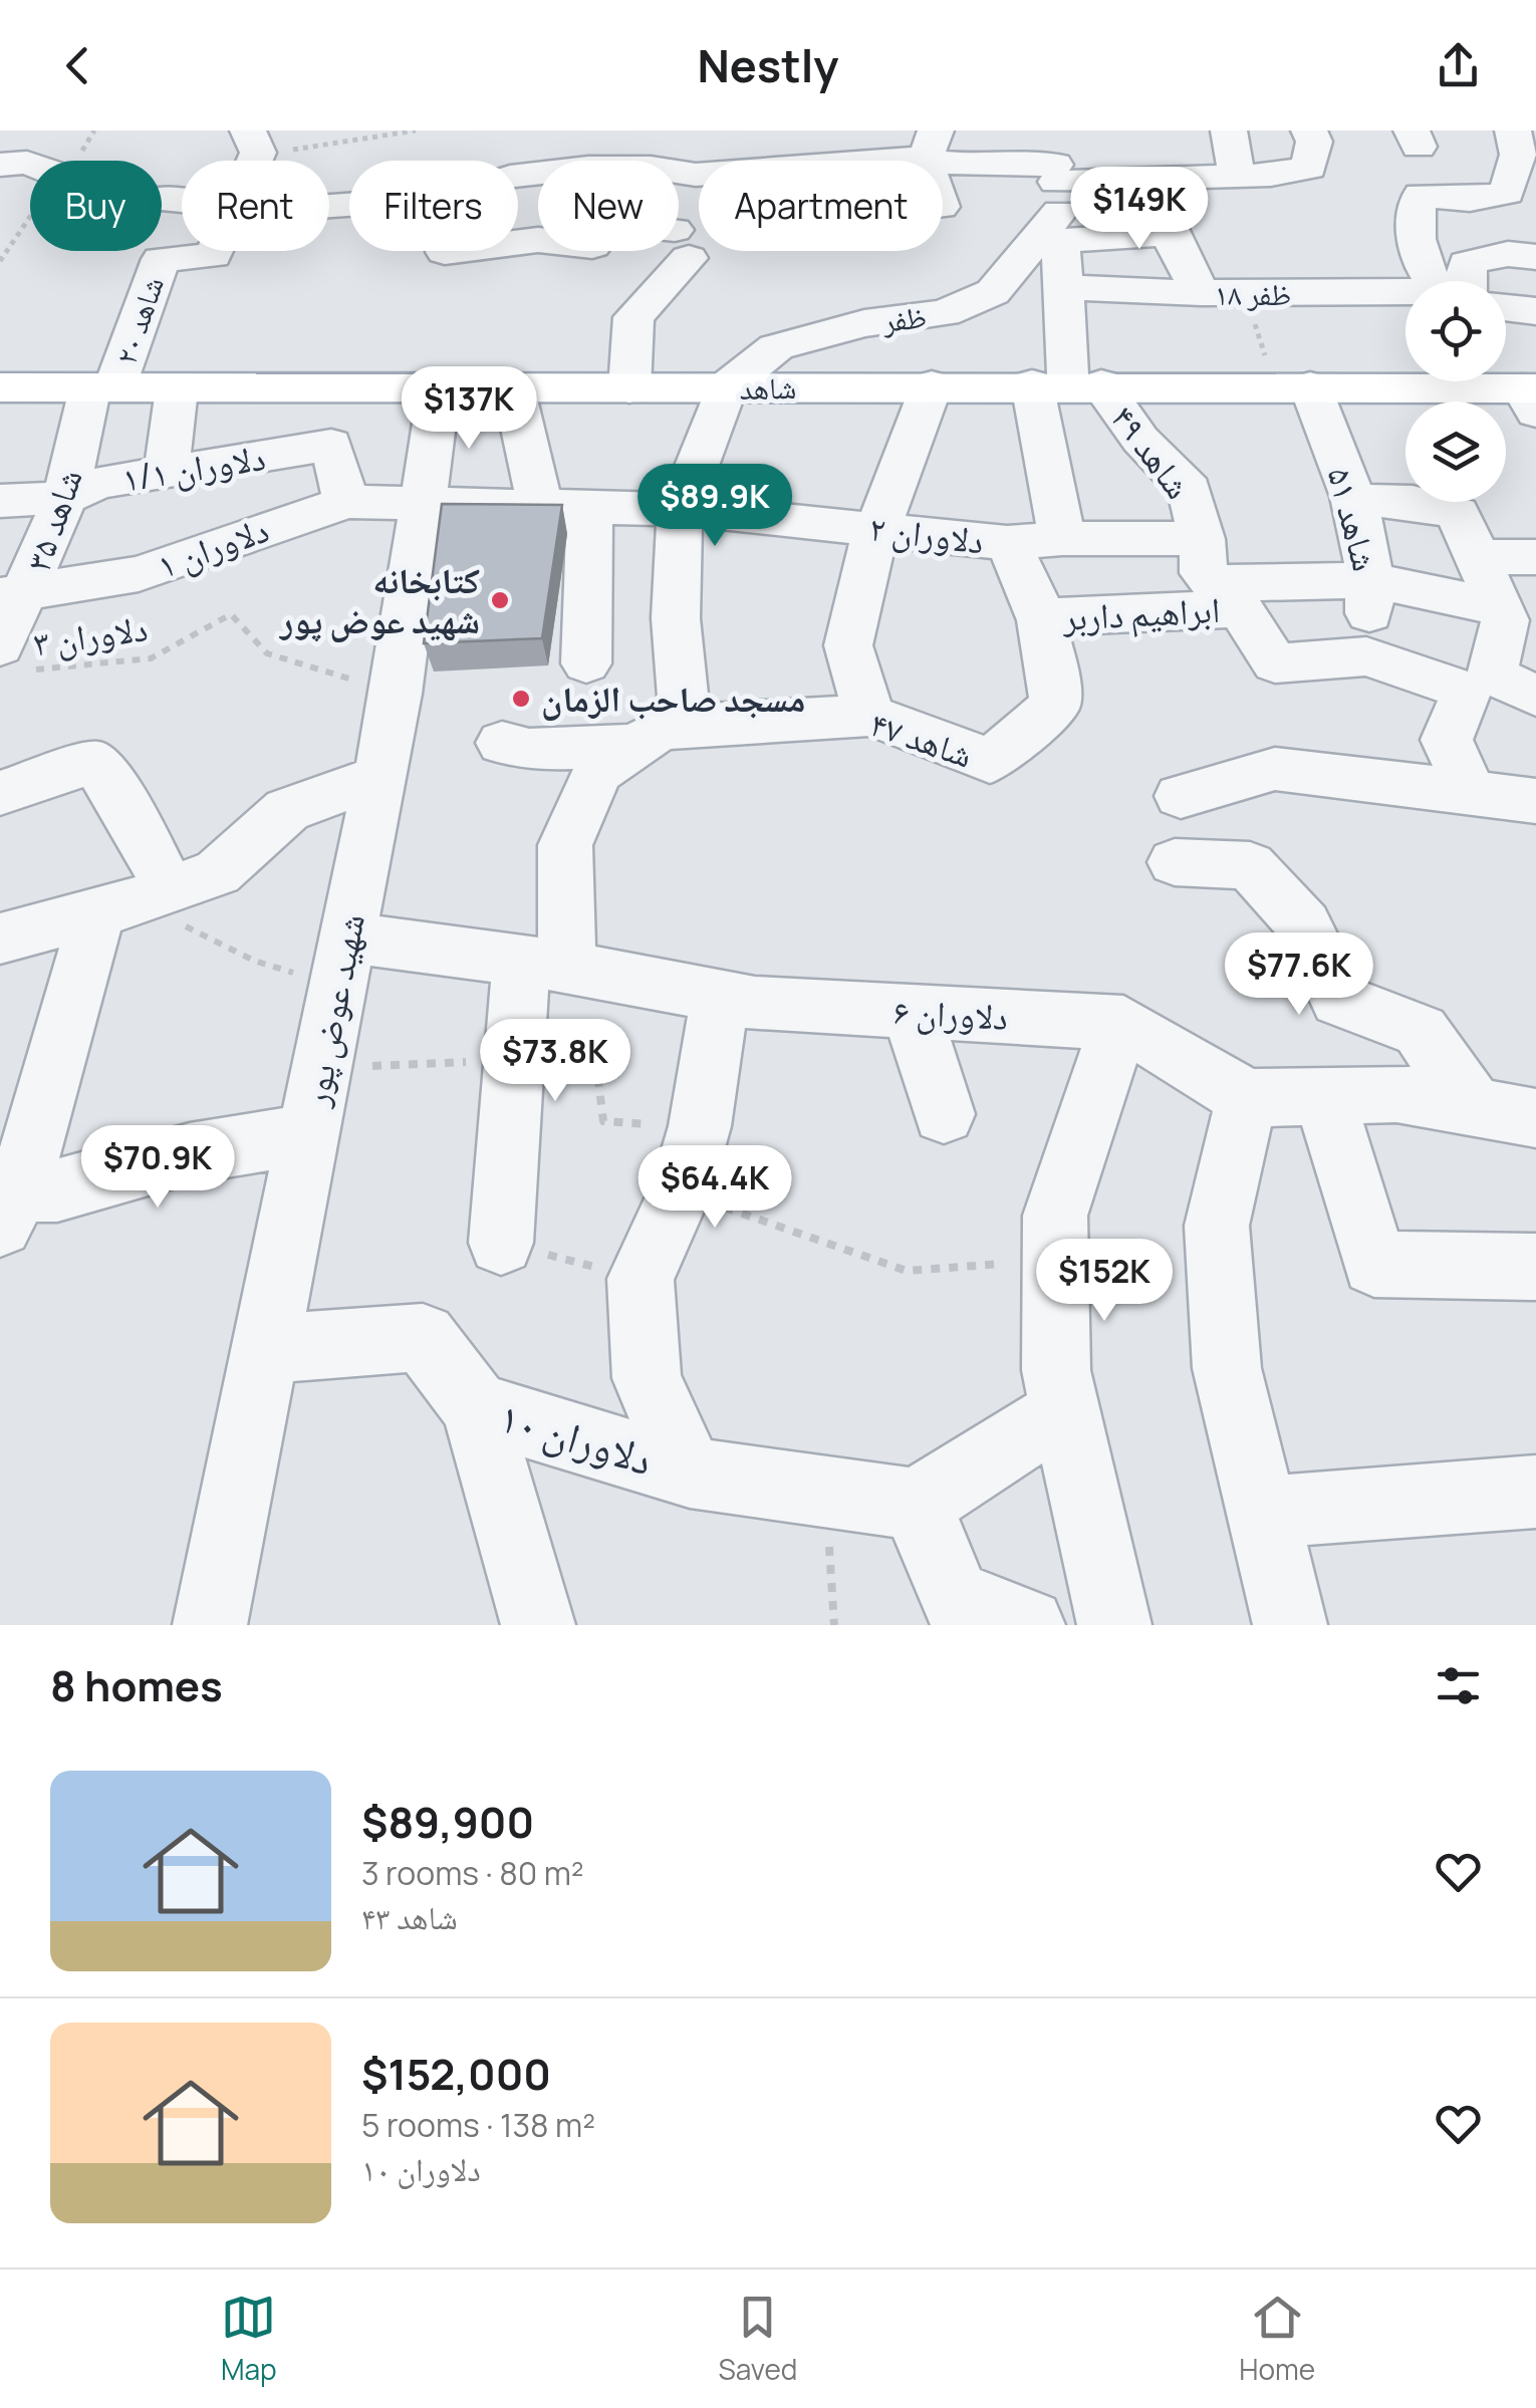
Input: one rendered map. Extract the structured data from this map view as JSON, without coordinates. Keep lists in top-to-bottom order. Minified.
{"streets":{"main road":["شاهد"],"street":["ظفر ۱۸","ظفر","شاهد ۲۰","شاهد ۴۹","دلاوران ۱/۱","شاهد ۵۱","شاهد ۳۵","دلاوران ۲","دلاوران ۱","ابراهیم داربر","شاهد ۴۷","شهید عوض پور","دلاوران ۶","دلاوران ۱۰"],"path":["دلاوران ۳"]},"crossings":[["ظفر","شاهد"],["شاهد ۲۰","شاهد"],["شاهد ۲۰","شاهد ۳۵"],["شاهد","شاهد ۴۹"],["شاهد","شاهد ۵۱"],["شاهد","شاهد ۳۵"],["شاهد","شهید عوض پور"],["شاهد ۴۹","شاهد ۵۱"],["شاهد ۴۹","ابراهیم داربر"],["دلاوران ۱/۱","شاهد ۳۵"],["دلاوران ۱/۱","دلاوران ۱"],["شاهد ۳۵","دلاوران ۱"],["شاهد ۳۵","دلاوران ۳"],["دلاوران ۲","دلاوران ۱"],["دلاوران ۲","ابراهیم داربر"],["دلاوران ۲","شاهد ۴۷"],["دلاوران ۲","شهید عوض پور"],["دلاوران ۱","شهید عوض پور"],["ابراهیم داربر","شاهد ۴۷"],["دلاوران ۳","شهید عوض پور"],["شاهد ۴۷","دلاوران ۶"],["شهید عوض پور","دلاوران ۶"],["شهید عوض پور","دلاوران ۱۰"]],"places":["کتابخانه شهید عوض پور","مسجد صاحب الزمان"],"page":{"header":"Nestly","chip":["Buy","Rent","Filters","New","Apartment"],"price":["$149K","$137K","$89.9K","$77.6K","$73.8K","$70.9K","$64.4K","$152K"],"heading":"8 homes","list":[{"name":"$89,900","note":"3 rooms · 80 m² · شاهد ۴۳"},{"name":"$152,000","note":"5 rooms · 138 m² · دلاوران ۱۰"}],"tabs":["Map","Saved","Home"]}}
